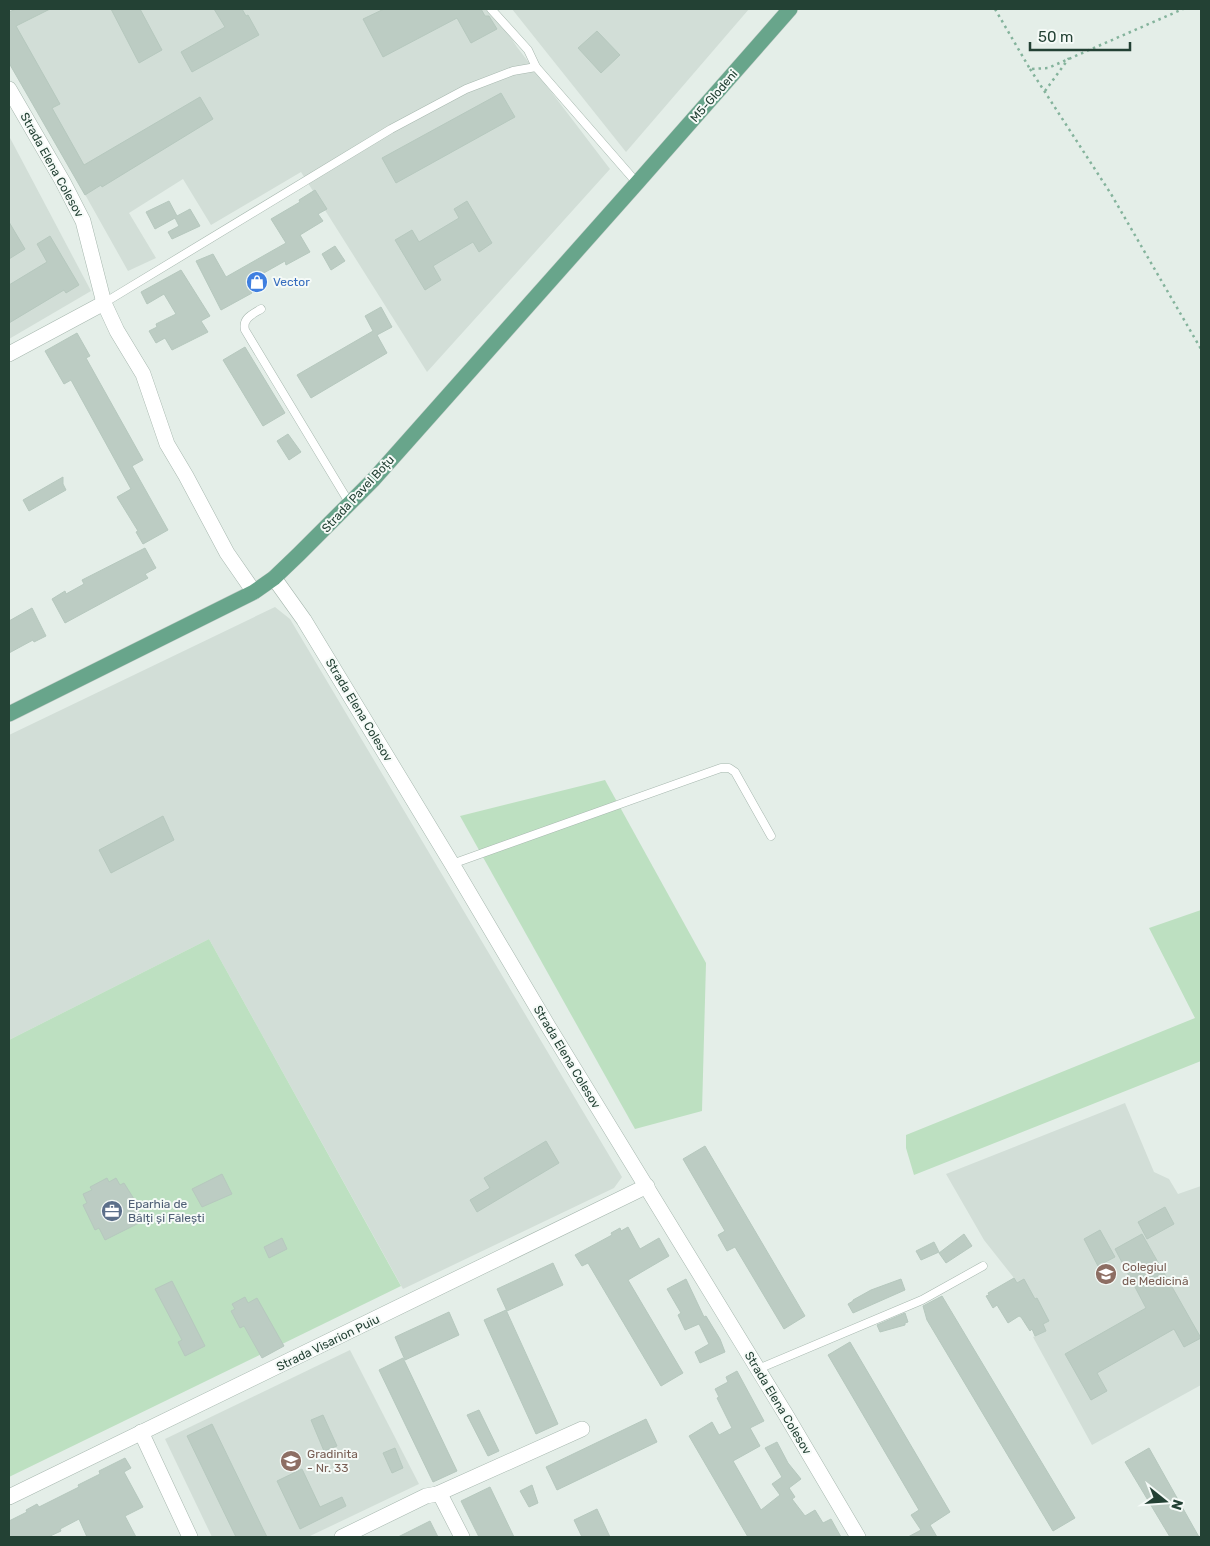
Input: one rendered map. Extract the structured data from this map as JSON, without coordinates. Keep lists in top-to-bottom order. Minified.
{"streets":{"main road":["M5-Glodeni","Strada Pavel Boțu"],"street":["Strada Elena Colesov","Strada Visarion Puiu"]},"crossings":[["M5-Glodeni","Strada Pavel Boțu"],["Strada Elena Colesov","Strada Pavel Boțu"],["Strada Elena Colesov","Strada Visarion Puiu"]],"places":{"shop":["Vector"],"office":["Eparhia de Bălți și Fălești"],"school or university":["Colegiul de Medicină","Gradinita - Nr. 33"]},"scale_bar":"50 m","north":"right"}
